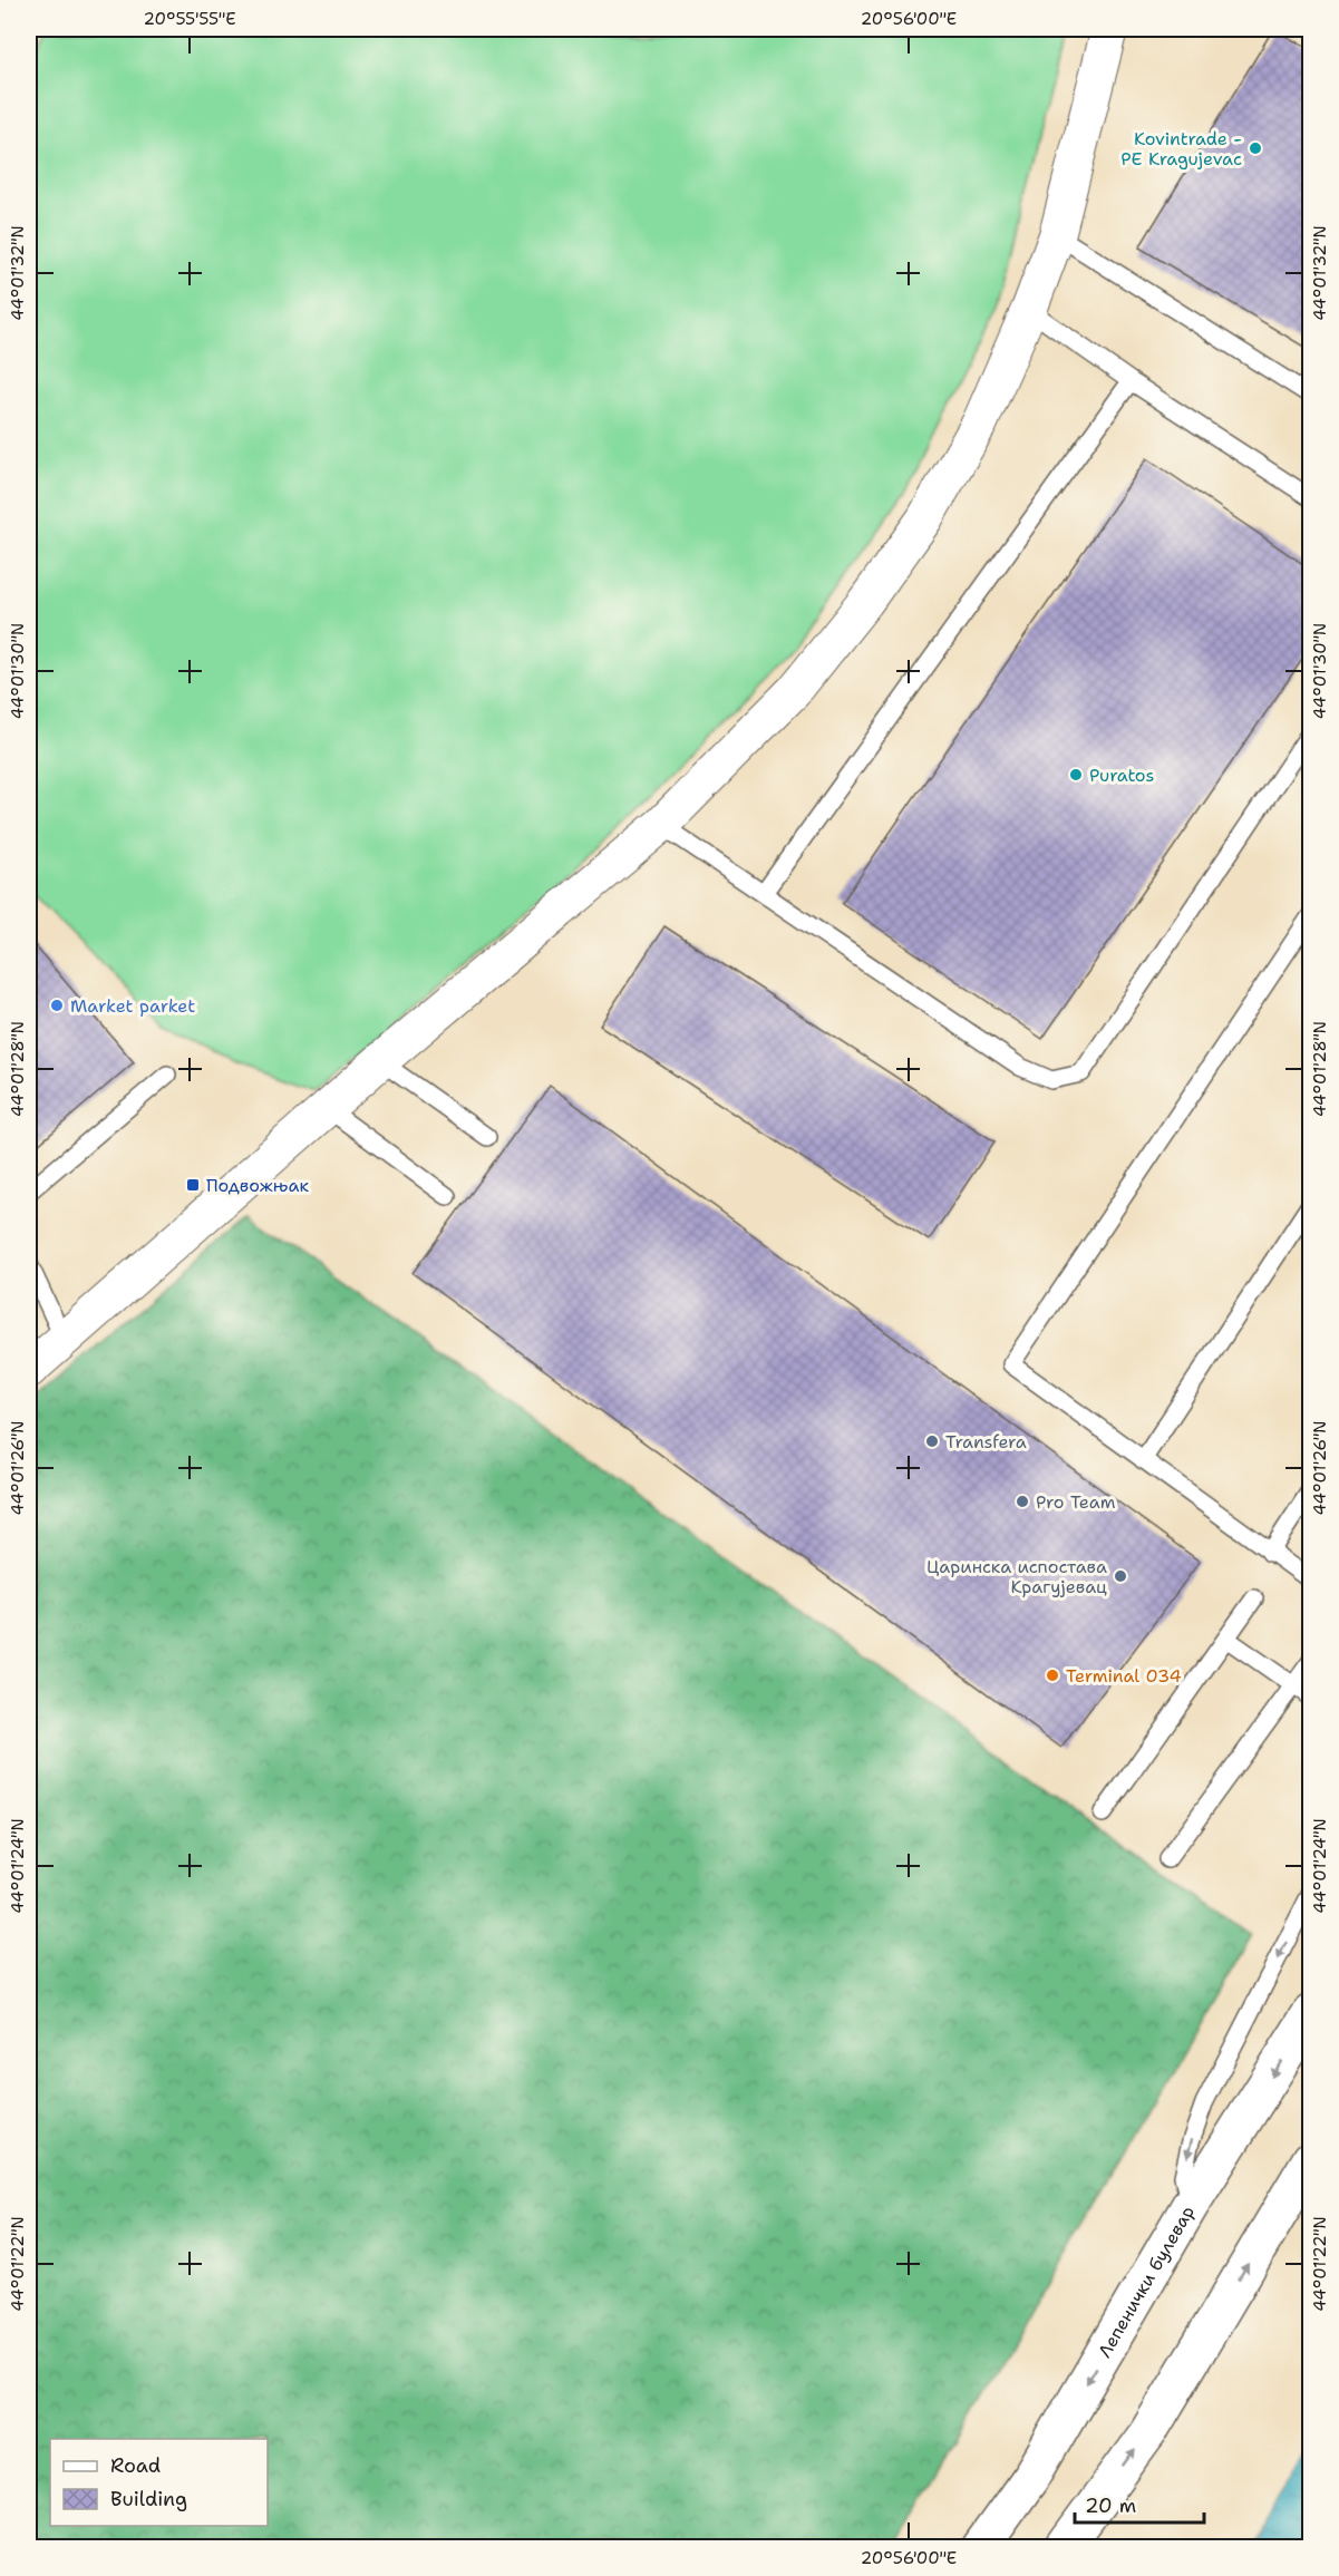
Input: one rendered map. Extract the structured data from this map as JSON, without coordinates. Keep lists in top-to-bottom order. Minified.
{"streets":{"main road":["Лепенички булевар"]},"places":{"other":["Kovintrade - PE Kragujevac","Puratos","Market parket","Transfera","Pro Team","Царинска испостава Крагујевац","Terminal 034"],"transit":["Подвожњак"]},"legend":["Road","Building"],"scale_bar":"20 m","coordinates":["20°55'55\"E","20°56'00\"E","44°01'32\"N","44°01'30\"N","44°01'28\"N","44°01'26\"N","44°01'24\"N","44°01'22\"N"]}
